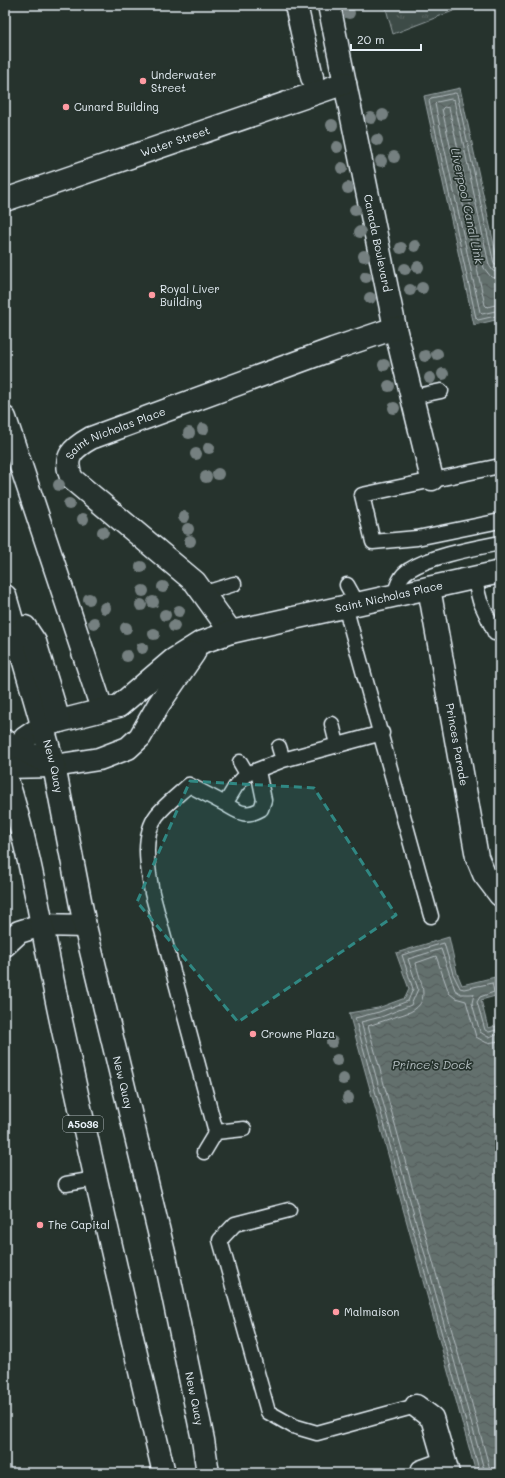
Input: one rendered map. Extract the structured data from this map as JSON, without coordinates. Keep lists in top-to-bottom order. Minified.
{"streets":{"main road":["Water Street","Canada Boulevard","Saint Nicholas Place","Princes Parade","New Quay","A5036"]},"crossings":[["Water Street","Canada Boulevard"],["Canada Boulevard","Saint Nicholas Place"],["Saint Nicholas Place","Princes Parade"],["Saint Nicholas Place","New Quay"]],"water":["Liverpool Canal Link","Prince's Dock"],"places":["Underwater Street","Cunard Building","Royal Liver Building","Crowne Plaza","The Capital","Malmaison"],"scale_bar":"20 m"}
